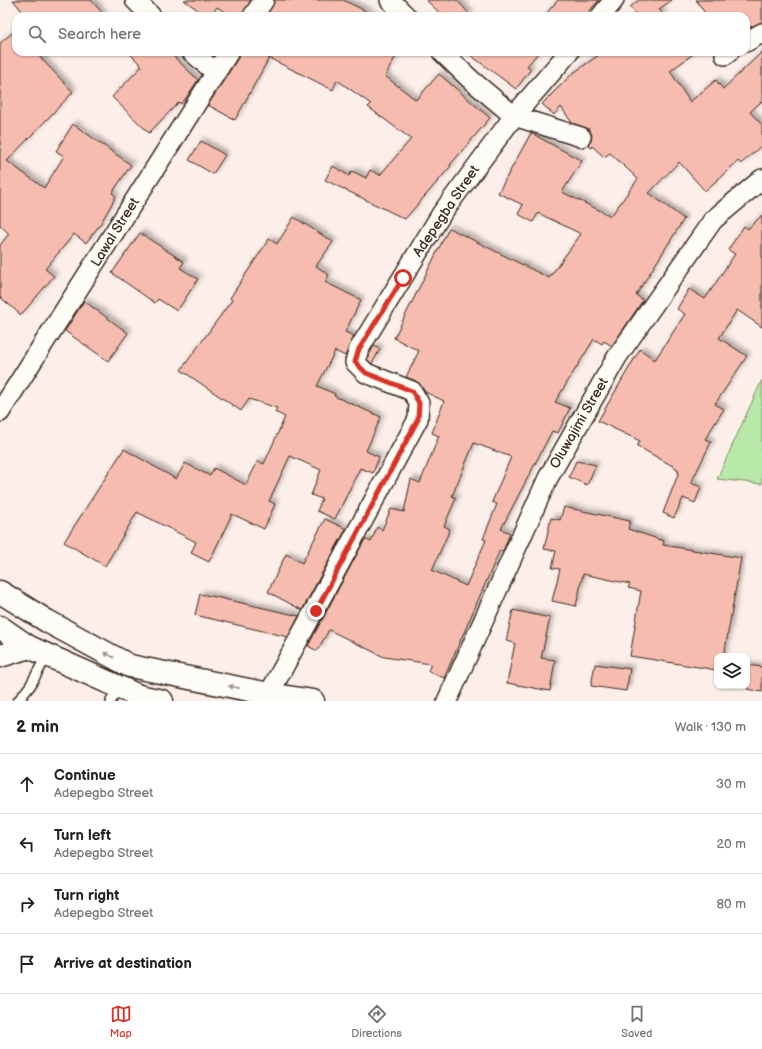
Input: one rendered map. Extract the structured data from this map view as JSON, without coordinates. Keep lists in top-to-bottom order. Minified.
{"streets":{"street":["Adepegba Street","Lawal Street","Oluwajimi Street"]},"page":{"search":"Search here","heading":["2 min","Walk · 130 m"],"list":[["Continue","Adepegba Street","30 m"],["Turn left","Adepegba Street","20 m"],["Turn right","Adepegba Street","80 m"],"Arrive at destination"],"nav":["Map","Directions","Saved"]}}
